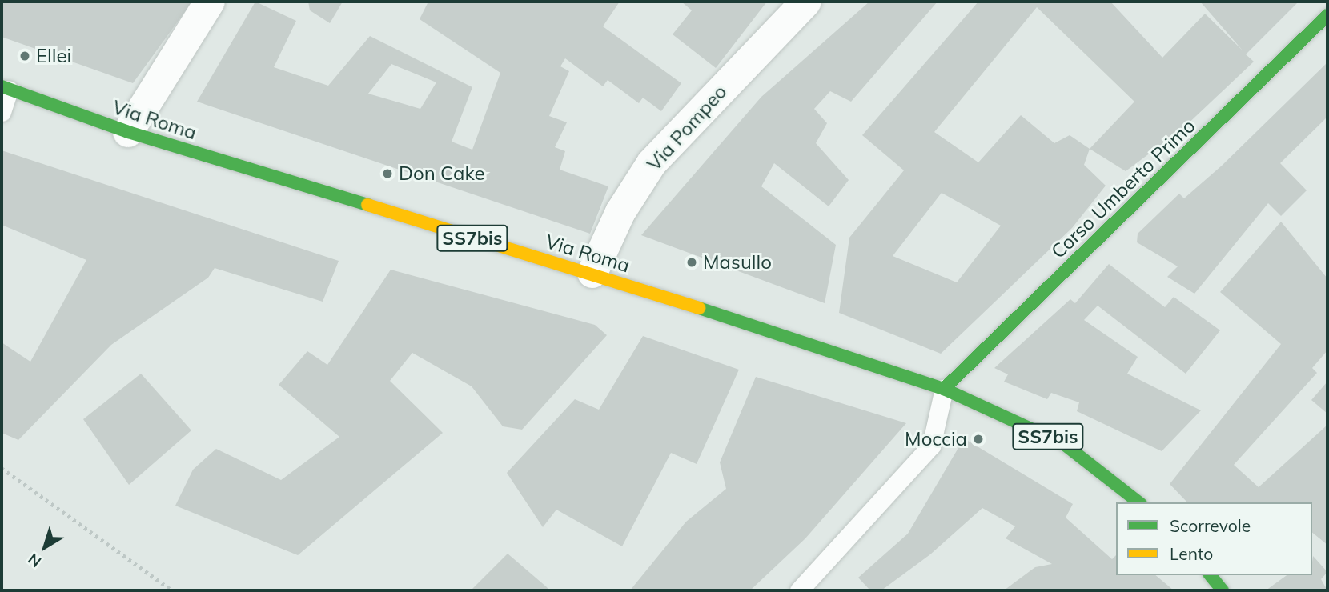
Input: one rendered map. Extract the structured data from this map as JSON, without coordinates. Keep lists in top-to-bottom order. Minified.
{"streets":{"main road":["Via Roma","Corso Umberto Primo","SS7bis"],"street":["Via Pompeo"]},"crossings":[["Via Roma","Via Pompeo"],["Via Roma","Corso Umberto Primo"]],"places":["Ellei","Don Cake","Masullo","Moccia"],"legend":["Scorrevole","Lento"],"north":"bottom left"}
